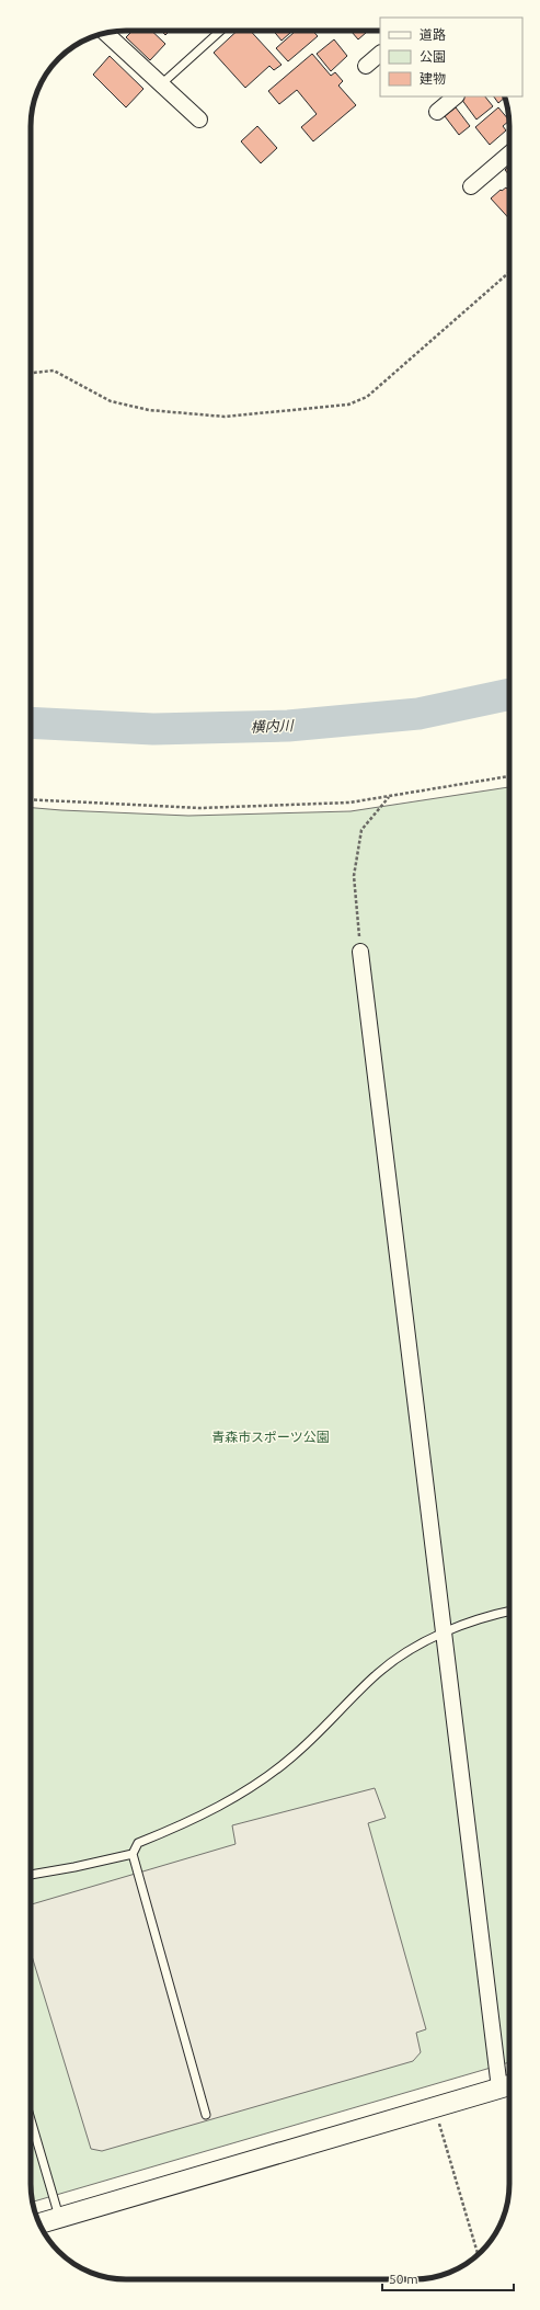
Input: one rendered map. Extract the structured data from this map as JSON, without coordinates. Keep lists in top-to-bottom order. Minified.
{"water":["横内川"],"parks":["青森市スポーツ公園"],"legend":["道路","公園","建物"],"scale_bar":"50 m"}
